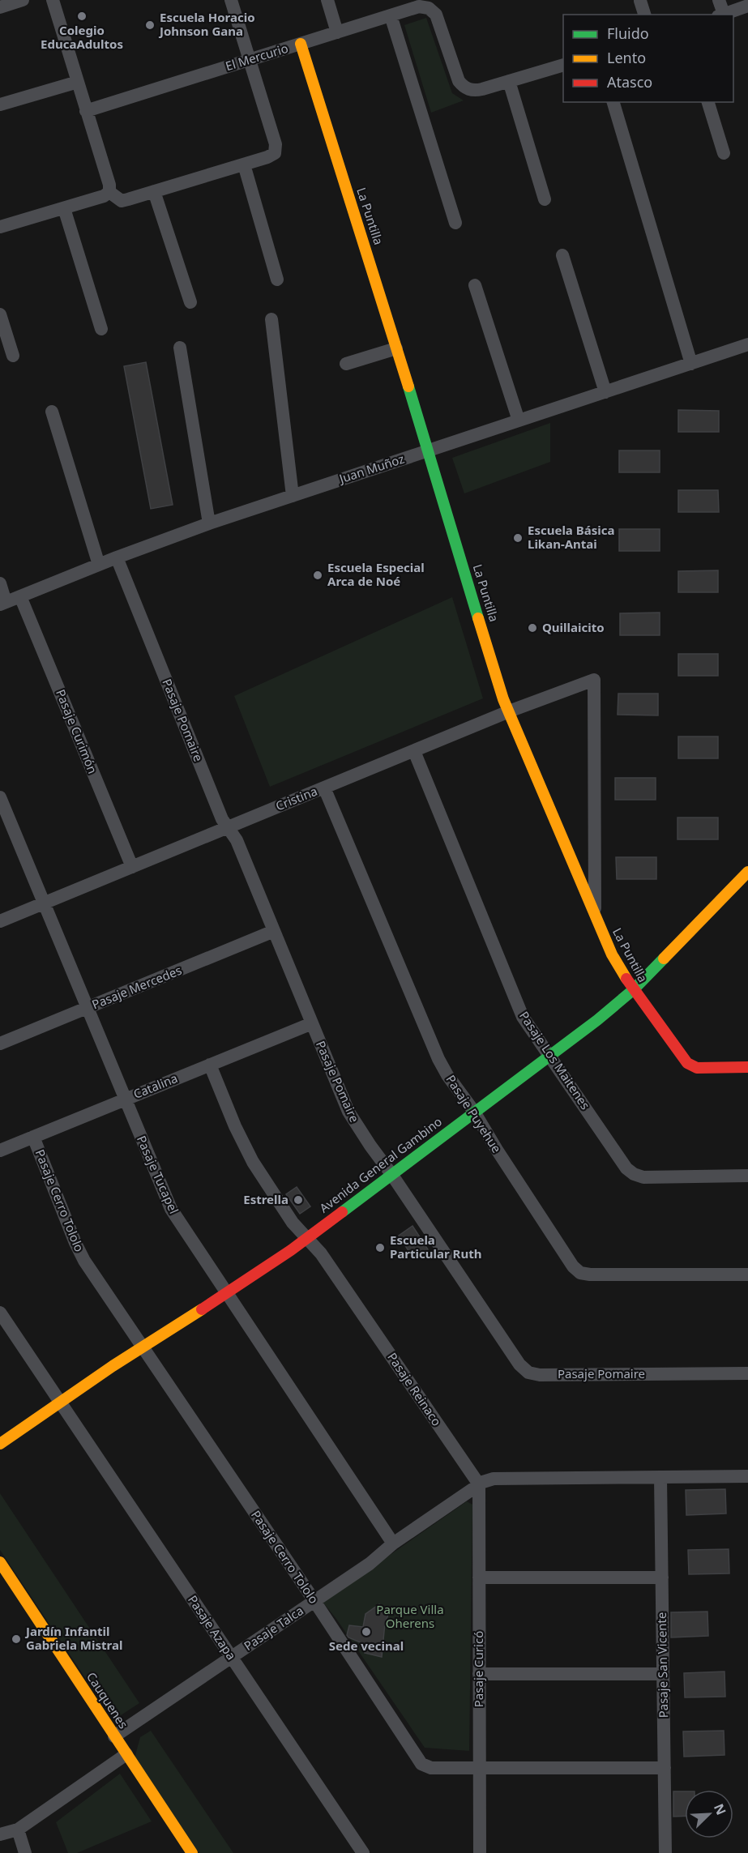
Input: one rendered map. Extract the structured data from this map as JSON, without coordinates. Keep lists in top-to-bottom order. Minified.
{"streets":{"street":["El Mercurio","La Puntilla","Juan Muñoz","Pasaje Pomaire","Pasaje Curimón","Cristina","Pasaje Mercedes","Pasaje Los Maitenes","Catalina","Pasaje Puyehue","Avenida General Gambino","Pasaje Tucapel","Pasaje Cerro Tololo","Pasaje Reinaco","Pasaje Azapa","Pasaje Talca","Pasaje San Vicente","Pasaje Curicó","Cauquenes"]},"crossings":[["El Mercurio","La Puntilla"],["La Puntilla","Juan Muñoz"],["La Puntilla","Cristina"],["La Puntilla","Avenida General Gambino"],["Juan Muñoz","Pasaje Pomaire"],["Juan Muñoz","Pasaje Curimón"],["Pasaje Pomaire","Cristina"],["Pasaje Pomaire","Pasaje Mercedes"],["Pasaje Pomaire","Catalina"],["Pasaje Pomaire","Avenida General Gambino"],["Pasaje Curimón","Cristina"],["Cristina","Pasaje Los Maitenes"],["Cristina","Pasaje Puyehue"],["Cristina","Pasaje Tucapel"],["Pasaje Mercedes","Pasaje Tucapel"],["Pasaje Los Maitenes","Avenida General Gambino"],["Catalina","Pasaje Tucapel"],["Catalina","Pasaje Cerro Tololo"],["Catalina","Pasaje Reinaco"],["Pasaje Puyehue","Avenida General Gambino"],["Avenida General Gambino","Pasaje Tucapel"],["Avenida General Gambino","Pasaje Cerro Tololo"],["Avenida General Gambino","Pasaje Reinaco"],["Avenida General Gambino","Pasaje Azapa"],["Pasaje Tucapel","Pasaje Talca"],["Pasaje Cerro Tololo","Pasaje Talca"],["Pasaje Cerro Tololo","Pasaje San Vicente"],["Pasaje Cerro Tololo","Pasaje Curicó"],["Pasaje Reinaco","Pasaje Talca"],["Pasaje Reinaco","Pasaje Curicó"],["Pasaje Azapa","Pasaje Talca"],["Pasaje Talca","Pasaje Curicó"],["Pasaje Talca","Cauquenes"]],"parks":["Parque Villa Oherens"],"places":["Colegio EducaAdultos","Escuela Horacio Johnson Gana","Escuela Básica Likan-Antai","Escuela Especial Arca de Noé","Quillaicito","Estrella","Escuela Particular Ruth","Sede vecinal","Jardín Infantil Gabriela Mistral"],"legend":["Fluido","Lento","Atasco"],"north":"top right"}
